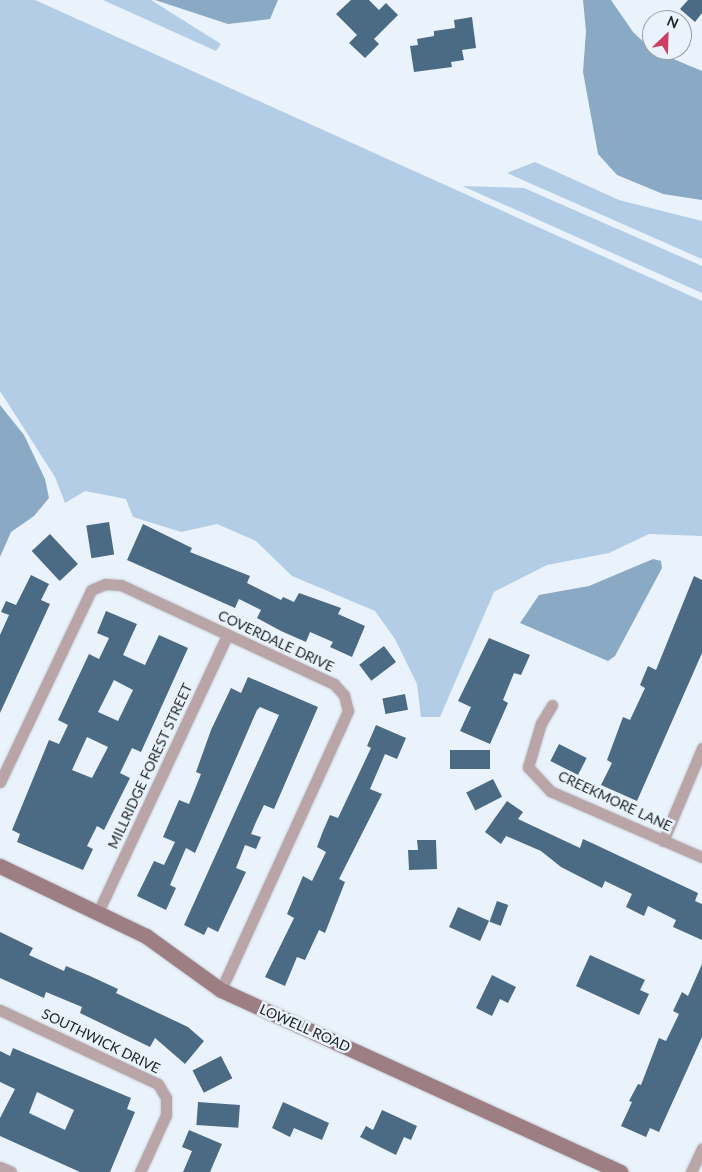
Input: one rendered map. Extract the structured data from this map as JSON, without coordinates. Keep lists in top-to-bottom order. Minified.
{"streets":{"street":["COVERDALE DRIVE","MILLRIDGE FOREST STREET","CREEKMORE LANE","LOWELL ROAD","SOUTHWICK DRIVE"]},"crossings":[["COVERDALE DRIVE","MILLRIDGE FOREST STREET"],["COVERDALE DRIVE","LOWELL ROAD"],["MILLRIDGE FOREST STREET","LOWELL ROAD"]],"north":"top right"}
